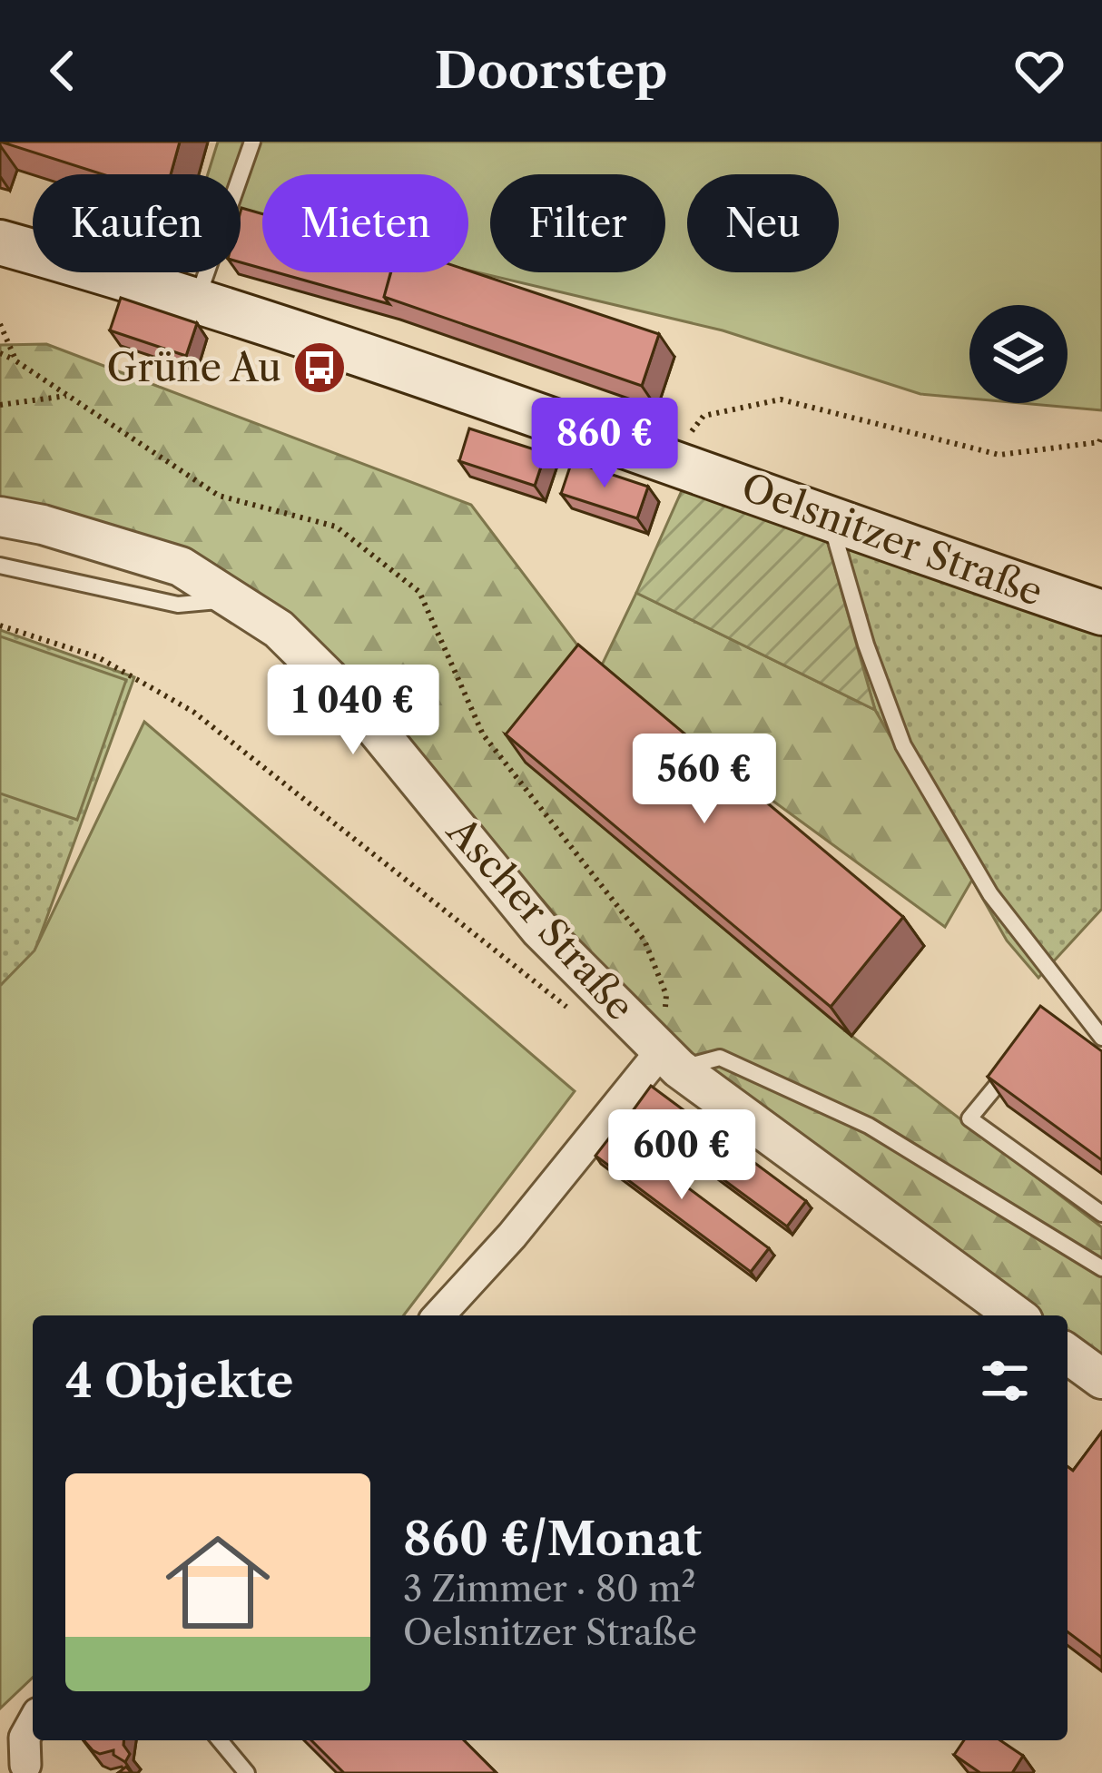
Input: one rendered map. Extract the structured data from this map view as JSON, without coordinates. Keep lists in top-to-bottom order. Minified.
{"streets":{"main road":["Oelsnitzer Straße"],"street":["Ascher Straße"]},"places":{"bus stop":["Grüne Au"]},"page":{"header":"Doorstep","chip":["Kaufen","Mieten","Filter","Neu"],"price":["860 €","1 040 €","560 €","600 €"],"heading":"4 Objekte","list":[{"name":"860 €/Monat","note":"3 Zimmer · 80 m² · Oelsnitzer Straße"}]}}
